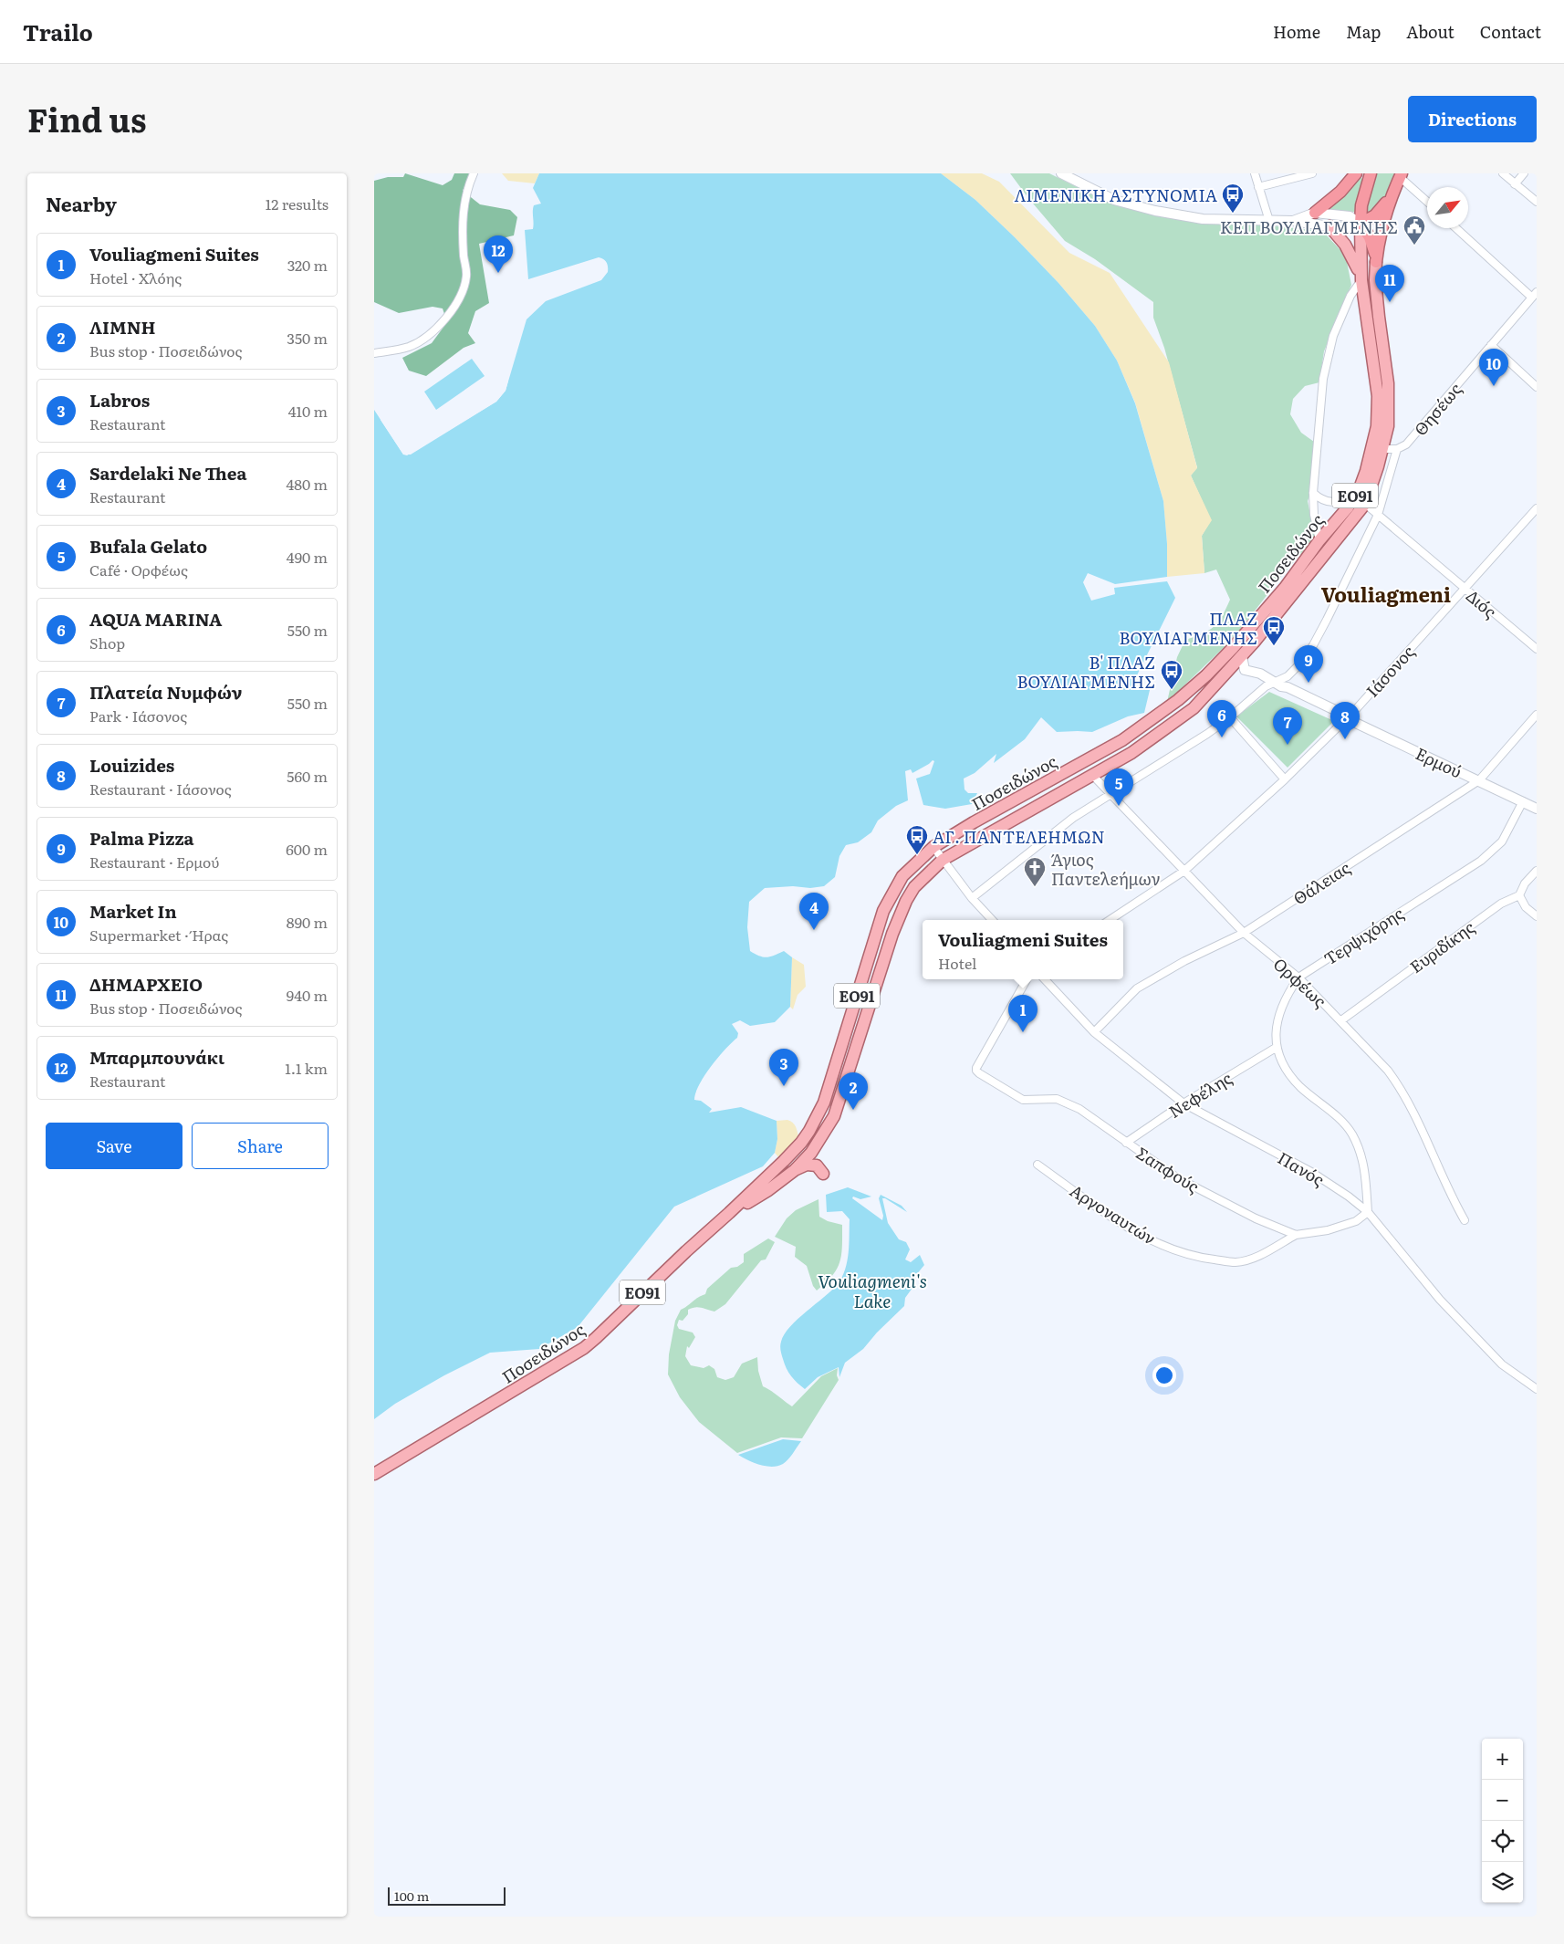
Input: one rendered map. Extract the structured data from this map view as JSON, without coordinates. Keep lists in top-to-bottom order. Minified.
{"streets":{"highway":["ΕΟ91","Ποσειδώνος"],"street":["Θησέως","Διός","Ιάσονος","Ερμού","Θάλειας","Τερψιχόρης","Ευριδίκης","Ορφέως","Νεφέλης","Πανός","Σαπφούς","Αργοναυτών"]},"crossings":[["ΕΟ91","Ποσειδώνος"],["Ποσειδώνος","Διός"],["Ποσειδώνος","Ερμού"],["Ποσειδώνος","Ορφέως"],["Διός","Ιάσονος"],["Ιάσονος","Ερμού"],["Ιάσονος","Ορφέως"],["Ερμού","Θάλειας"],["Ερμού","Τερψιχόρης"],["Θάλειας","Ορφέως"],["Θάλειας","Πανός"],["Τερψιχόρης","Ορφέως"],["Τερψιχόρης","Νεφέλης"],["Ευριδίκης","Ορφέως"],["Νεφέλης","Πανός"],["Νεφέλης","Σαπφούς"],["Σαπφούς","Αργοναυτών"]],"districts":["Vouliagmeni"],"water":["Vouliagmeni's Lake"],"places":{"bus stop":["ΛΙΜΕΝΙΚΗ ΑΣΤΥΝΟΜΙΑ","ΠΛΑΖ ΒΟΥΛΙΑΓΜΕΝΗΣ","Β' ΠΛΑΖ ΒΟΥΛΙΑΓΜΕΝΗΣ","ΑΓ. ΠΑΝΤΕΛΕΗΜΩΝ"],"public building":["ΚΕΠ ΒΟΥΛΙΑΓΜΕΝΗΣ"],"church":["Άγιος Παντελεήμων"]},"scale_bar":"100 m","north":"top right","page":{"header":"Trailo","nav":["Home","Map","About","Contact"],"title":"Find us","buttons":["Directions",["Save","Share"]],"heading":["Nearby","12 results"],"list":[{"mark":"1","name":"Vouliagmeni Suites","note":"Hotel · Χλόης","value":"320 m"},{"mark":"2","name":"ΛΙΜΝΗ","note":"Bus stop · Ποσειδώνος","value":"350 m"},{"mark":"3","name":"Labros","note":"Restaurant","value":"410 m"},{"mark":"4","name":"Sardelaki Ne Thea","note":"Restaurant","value":"480 m"},{"mark":"5","name":"Bufala Gelato","note":"Café · Ορφέως","value":"490 m"},{"mark":"6","name":"AQUA MARINA","note":"Shop","value":"550 m"},{"mark":"7","name":"Πλατεία Νυμφών","note":"Park · Ιάσονος","value":"550 m"},{"mark":"8","name":"Louizides","note":"Restaurant · Ιάσονος","value":"560 m"},{"mark":"9","name":"Palma Pizza","note":"Restaurant · Ερμού","value":"600 m"},{"mark":"10","name":"Market In","note":"Supermarket · Ήρας","value":"890 m"},{"mark":"11","name":"ΔΗΜΑΡΧΕΙΟ","note":"Bus stop · Ποσειδώνος","value":"940 m"},{"mark":"12","name":"Μπαρμπουνάκι","note":"Restaurant","value":"1.1 km"}],"pins":["12","11","10","9","6","8","7","5","4","1","3","2"],"popup":["Vouliagmeni Suites","Hotel"],"map_buttons":["+","−"],"scale":"100 m"}}
